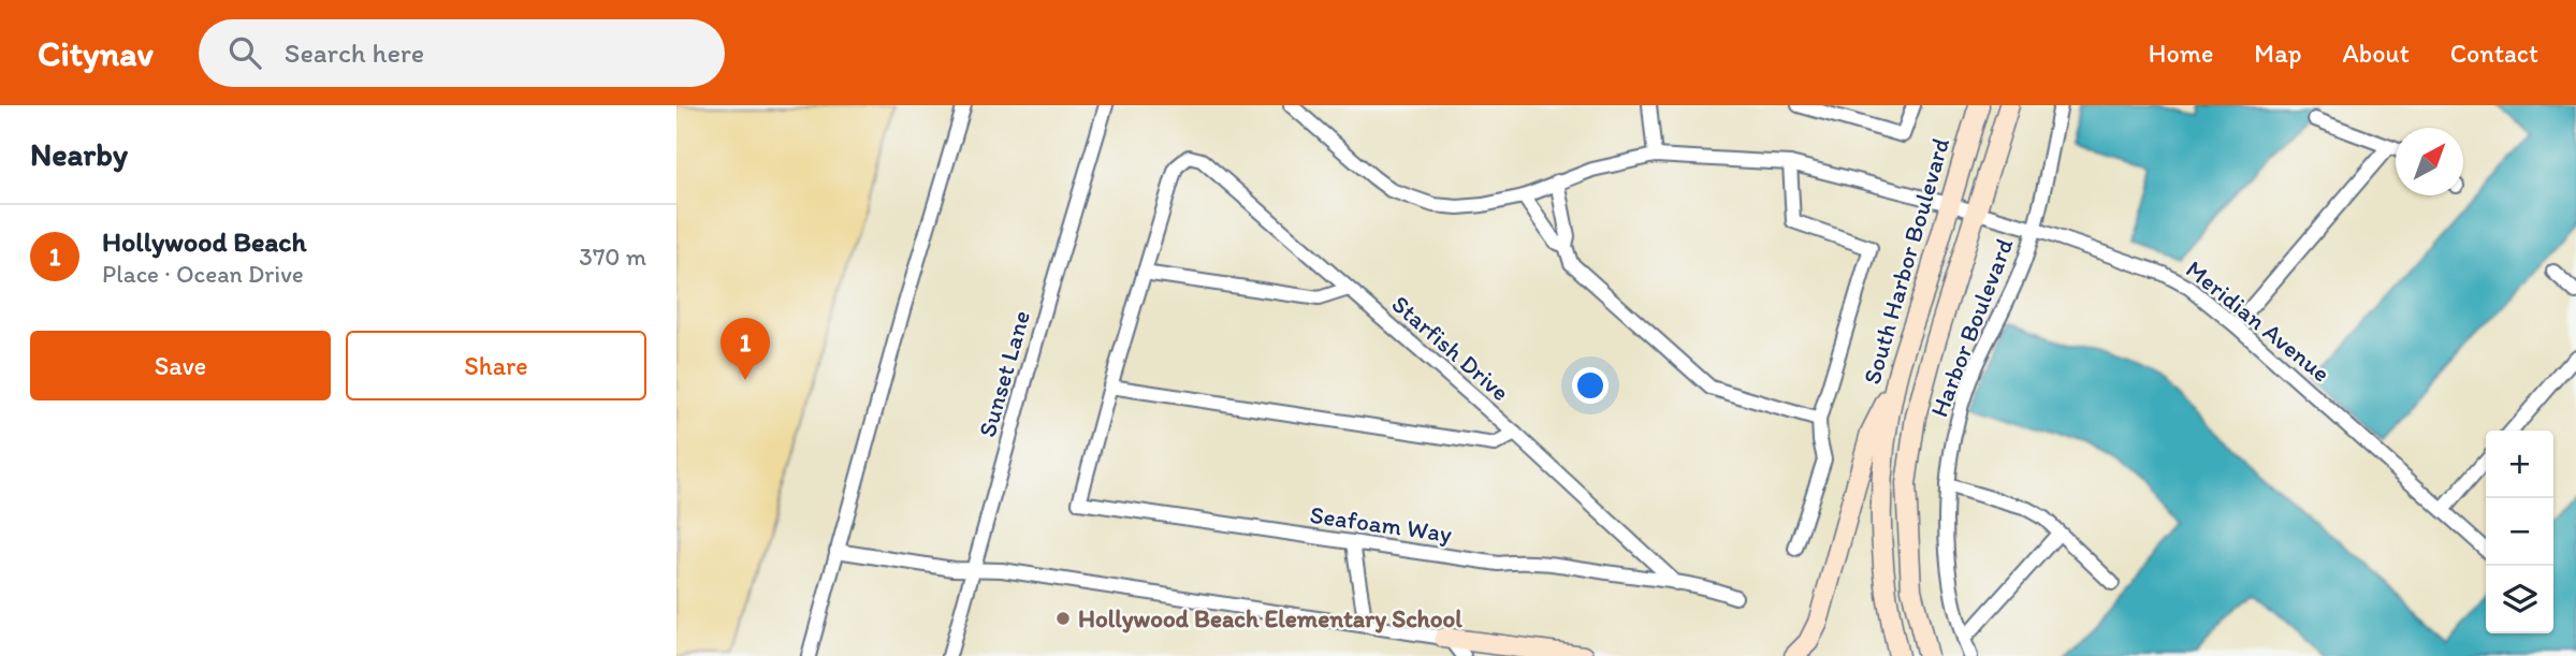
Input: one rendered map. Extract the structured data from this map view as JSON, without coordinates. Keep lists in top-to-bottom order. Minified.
{"streets":{"main road":["South Harbor Boulevard"],"street":["Meridian Avenue","Harbor Boulevard","Starfish Drive","Sunset Lane","Seafoam Way"]},"crossings":[["South Harbor Boulevard","Meridian Avenue"],["Meridian Avenue","Harbor Boulevard"],["Starfish Drive","Seafoam Way"]],"places":["Hollywood Beach Elementary School"],"north":"top right","page":{"header":"Citynav","search":"Search here","nav":["Home","Map","About","Contact"],"heading":"Nearby","list":[{"mark":"1","name":"Hollywood Beach","note":"Place · Ocean Drive","value":"370 m"}],"buttons":["Save","Share"],"pins":"1","map_buttons":["+","−"]}}
